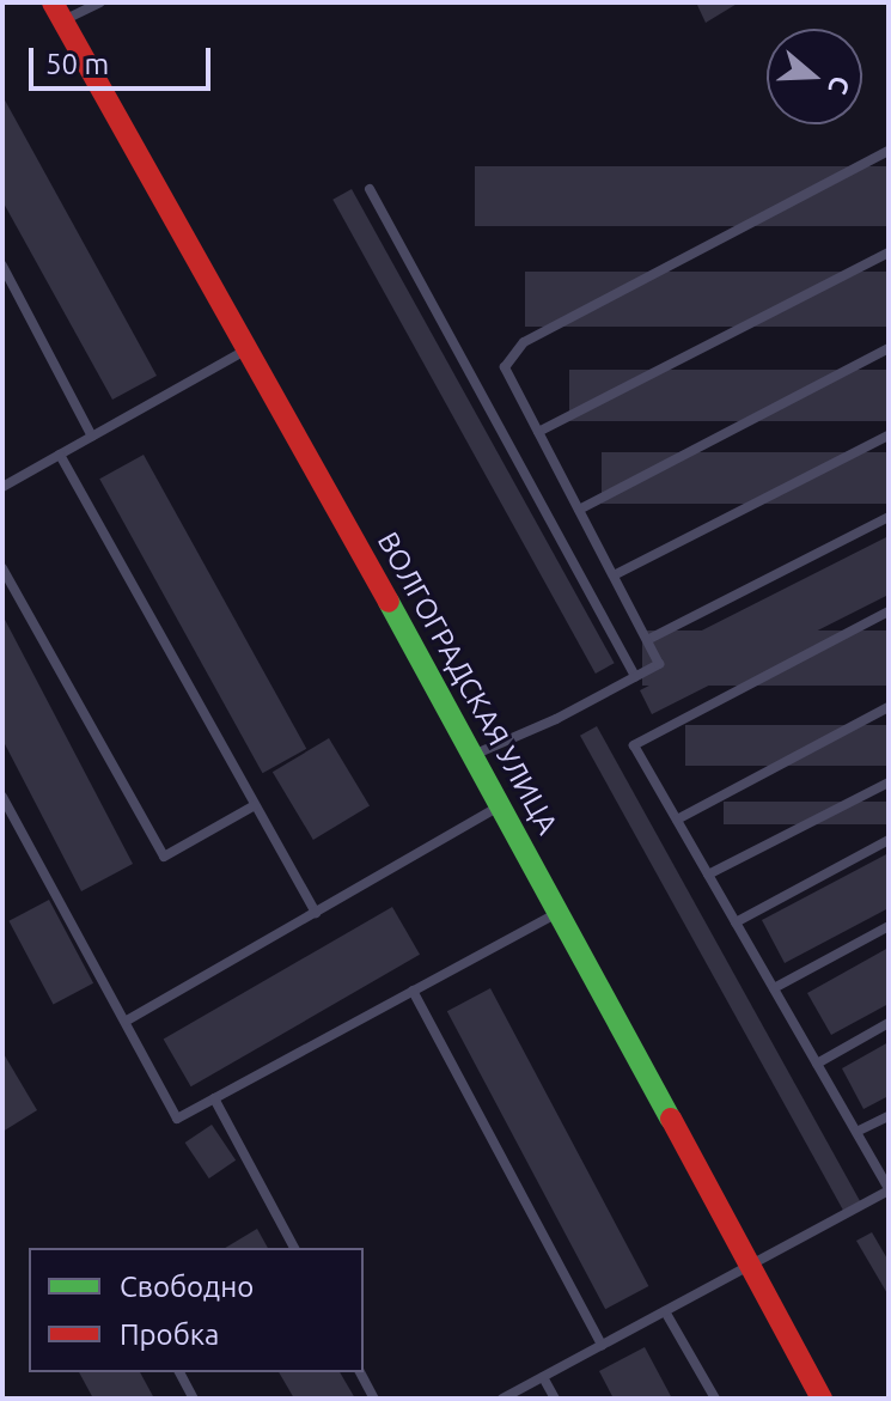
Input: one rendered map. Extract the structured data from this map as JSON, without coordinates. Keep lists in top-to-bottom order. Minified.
{"streets":{"main road":["ВОЛГОГРАДСКАЯ УЛИЦА"]},"legend":["Свободно","Пробка"],"scale_bar":"50 m","north":"right"}
